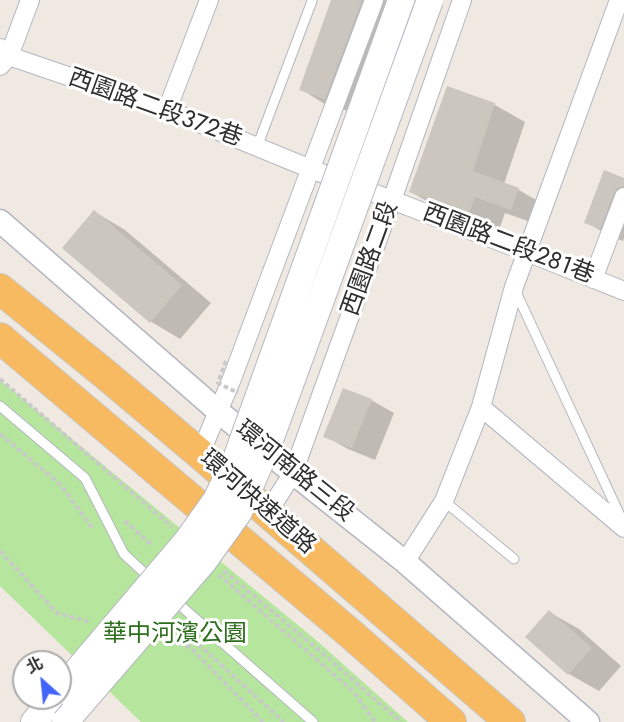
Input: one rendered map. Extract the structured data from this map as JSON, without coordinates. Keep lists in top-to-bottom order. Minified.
{"streets":{"highway":["環河快速道路"],"street":["西園路二段372巷","西園路二段281巷","西園路二段","環河南路三段"]},"crossings":[["西園路二段372巷","西園路二段281巷"],["西園路二段372巷","西園路二段"],["西園路二段281巷","西園路二段"],["西園路二段","環河南路三段"],["西園路二段","環河快速道路"]],"parks":["華中河濱公園"],"north":"top left"}
